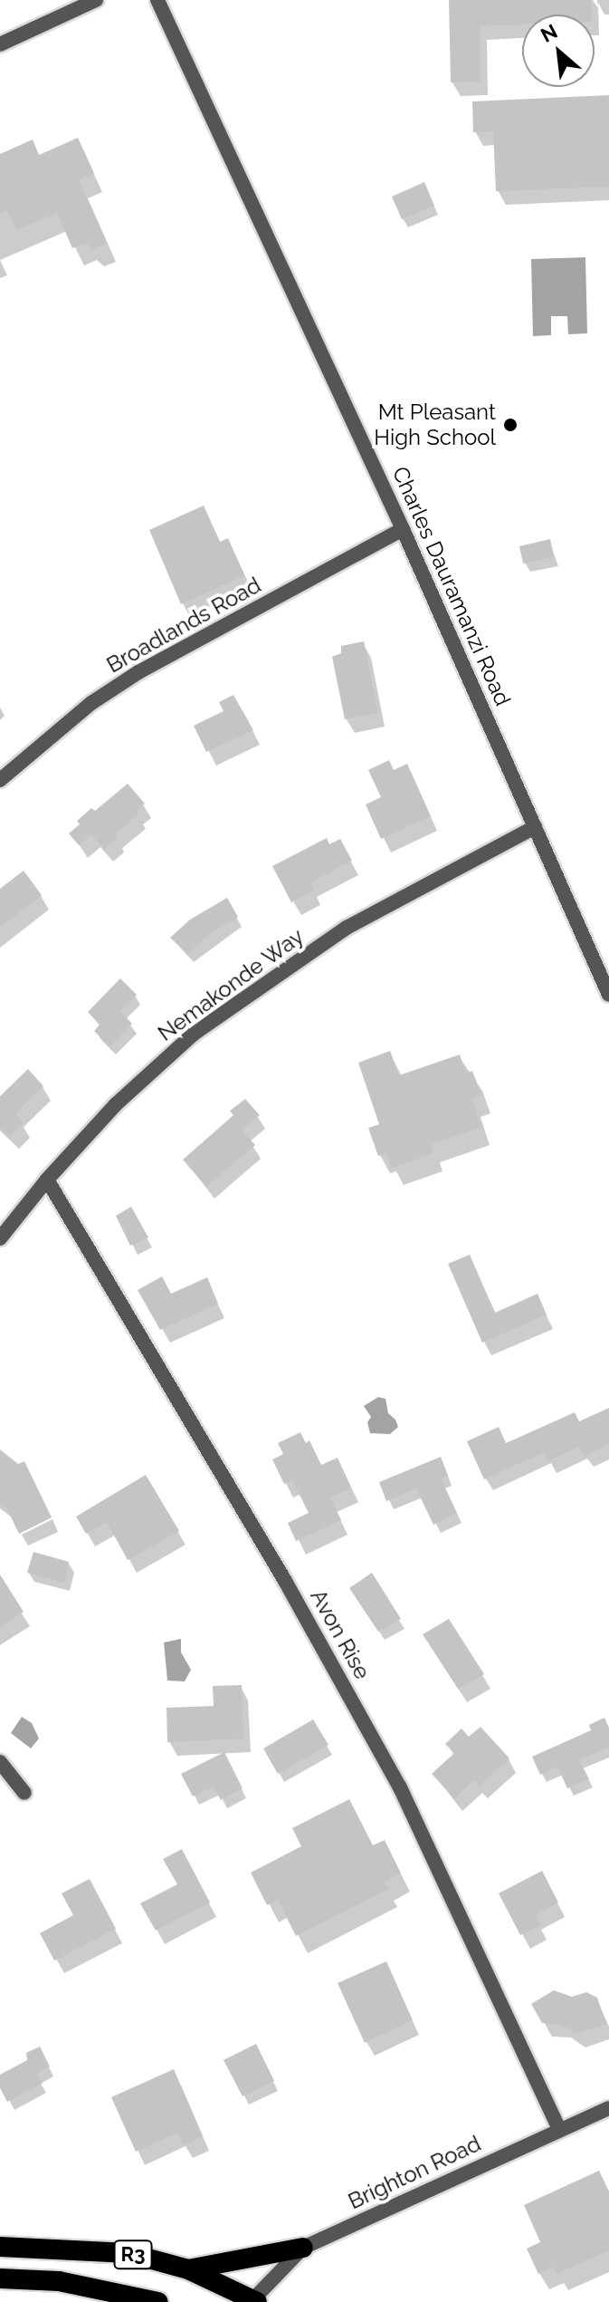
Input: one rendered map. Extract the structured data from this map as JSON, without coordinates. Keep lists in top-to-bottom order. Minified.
{"streets":{"highway":["R3"],"street":["Charles Dauramanzi Road","Broadlands Road","Nemakonde Way","Avon Rise","Brighton Road"]},"crossings":[["Charles Dauramanzi Road","Broadlands Road"],["Charles Dauramanzi Road","Nemakonde Way"],["Nemakonde Way","Avon Rise"],["Avon Rise","Brighton Road"],["Brighton Road","R3"]],"places":["Mt Pleasant High School"],"north":"top left"}
